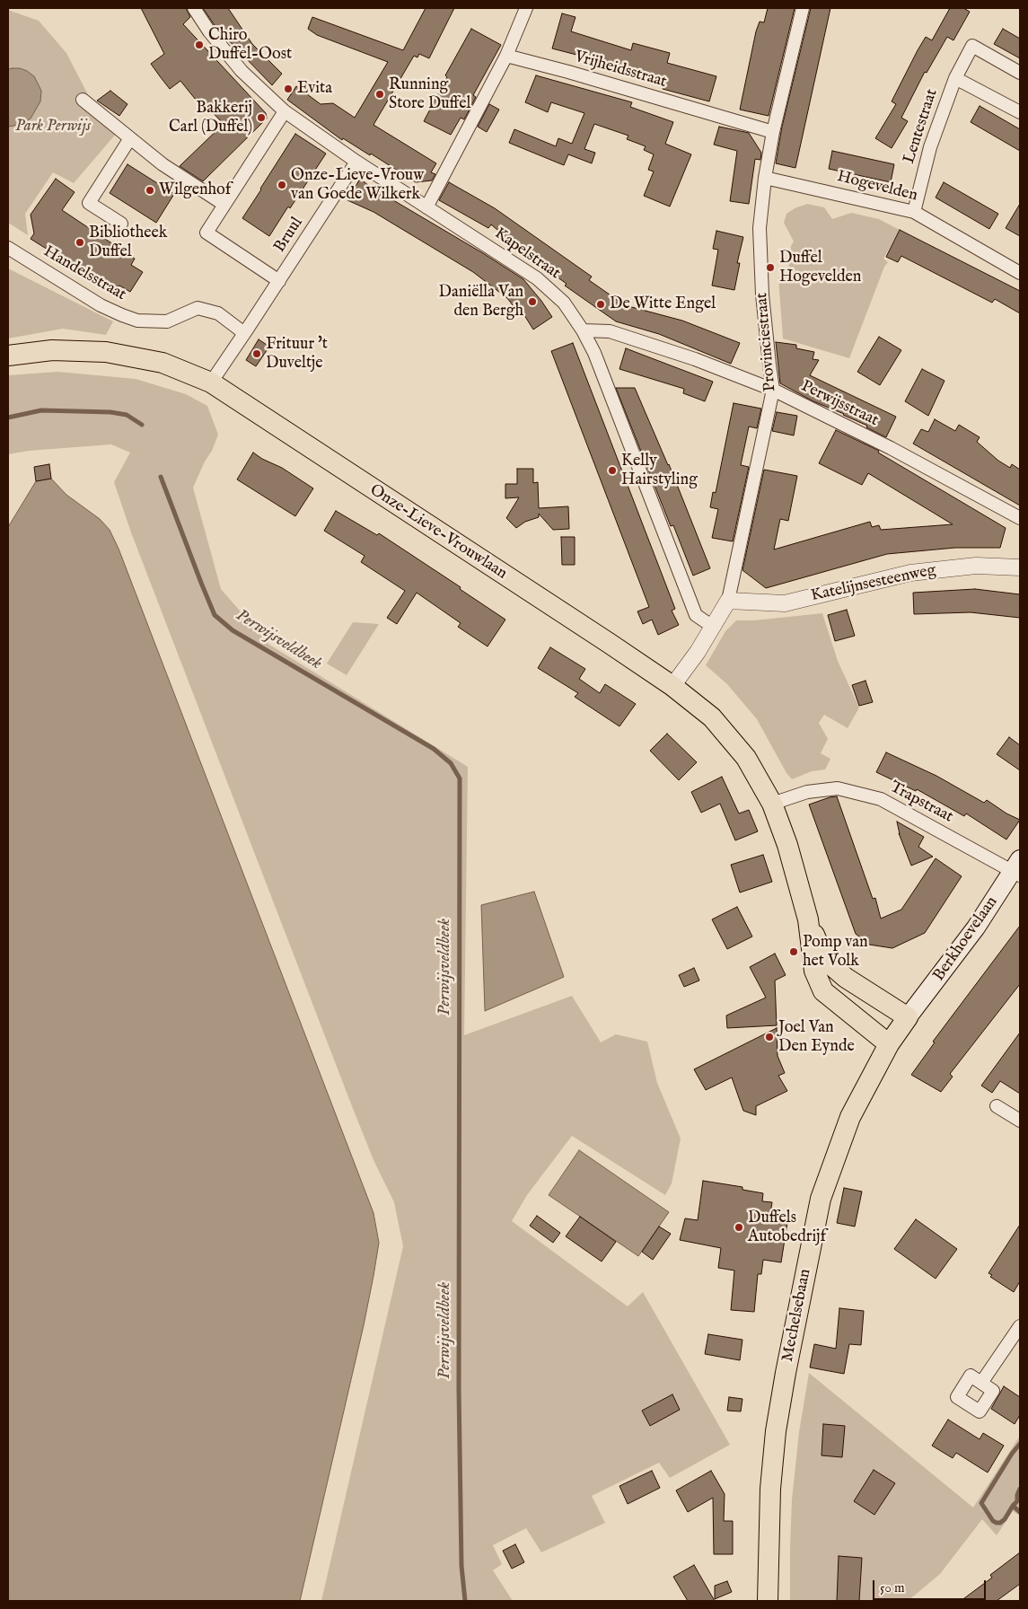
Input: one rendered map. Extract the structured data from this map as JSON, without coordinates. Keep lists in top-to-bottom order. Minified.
{"streets":{"main road":["Onze-Lieve-Vrouwlaan","Berkhoevelaan","Mechelsebaan"],"street":["Vrijheidsstraat","Lentestraat","Hogevelden","Bruul","Kapelstraat","Handelsstraat","Provinciestraat","Perwijsstraat","Katelijnsesteenweg","Trapstraat"]},"crossings":[["Vrijheidsstraat","Provinciestraat"],["Lentestraat","Hogevelden"],["Hogevelden","Provinciestraat"],["Bruul","Kapelstraat"],["Bruul","Handelsstraat"],["Bruul","Onze-Lieve-Vrouwlaan"],["Kapelstraat","Provinciestraat"],["Kapelstraat","Perwijsstraat"],["Provinciestraat","Perwijsstraat"],["Provinciestraat","Onze-Lieve-Vrouwlaan"],["Provinciestraat","Katelijnsesteenweg"],["Onze-Lieve-Vrouwlaan","Trapstraat"],["Trapstraat","Berkhoevelaan"],["Berkhoevelaan","Mechelsebaan"]],"water":["Perwijsveldbeek"],"parks":["Park Perwijs"],"places":["Chiro Duffel-Oost","Evita","Running Store Duffel","Bakkerij Carl (Duffel)","Onze-Lieve-Vrouw van Goede Wilkerk","Wilgenhof","Bibliotheek Duffel","Duffel Hogevelden","Daniëlla Van den Bergh","De Witte Engel","Frituur 't Duveltje","Kelly Hairstyling","Pomp van het Volk","Joel Van Den Eynde","Duffels Autobedrijf"],"scale_bar":"50 m"}
